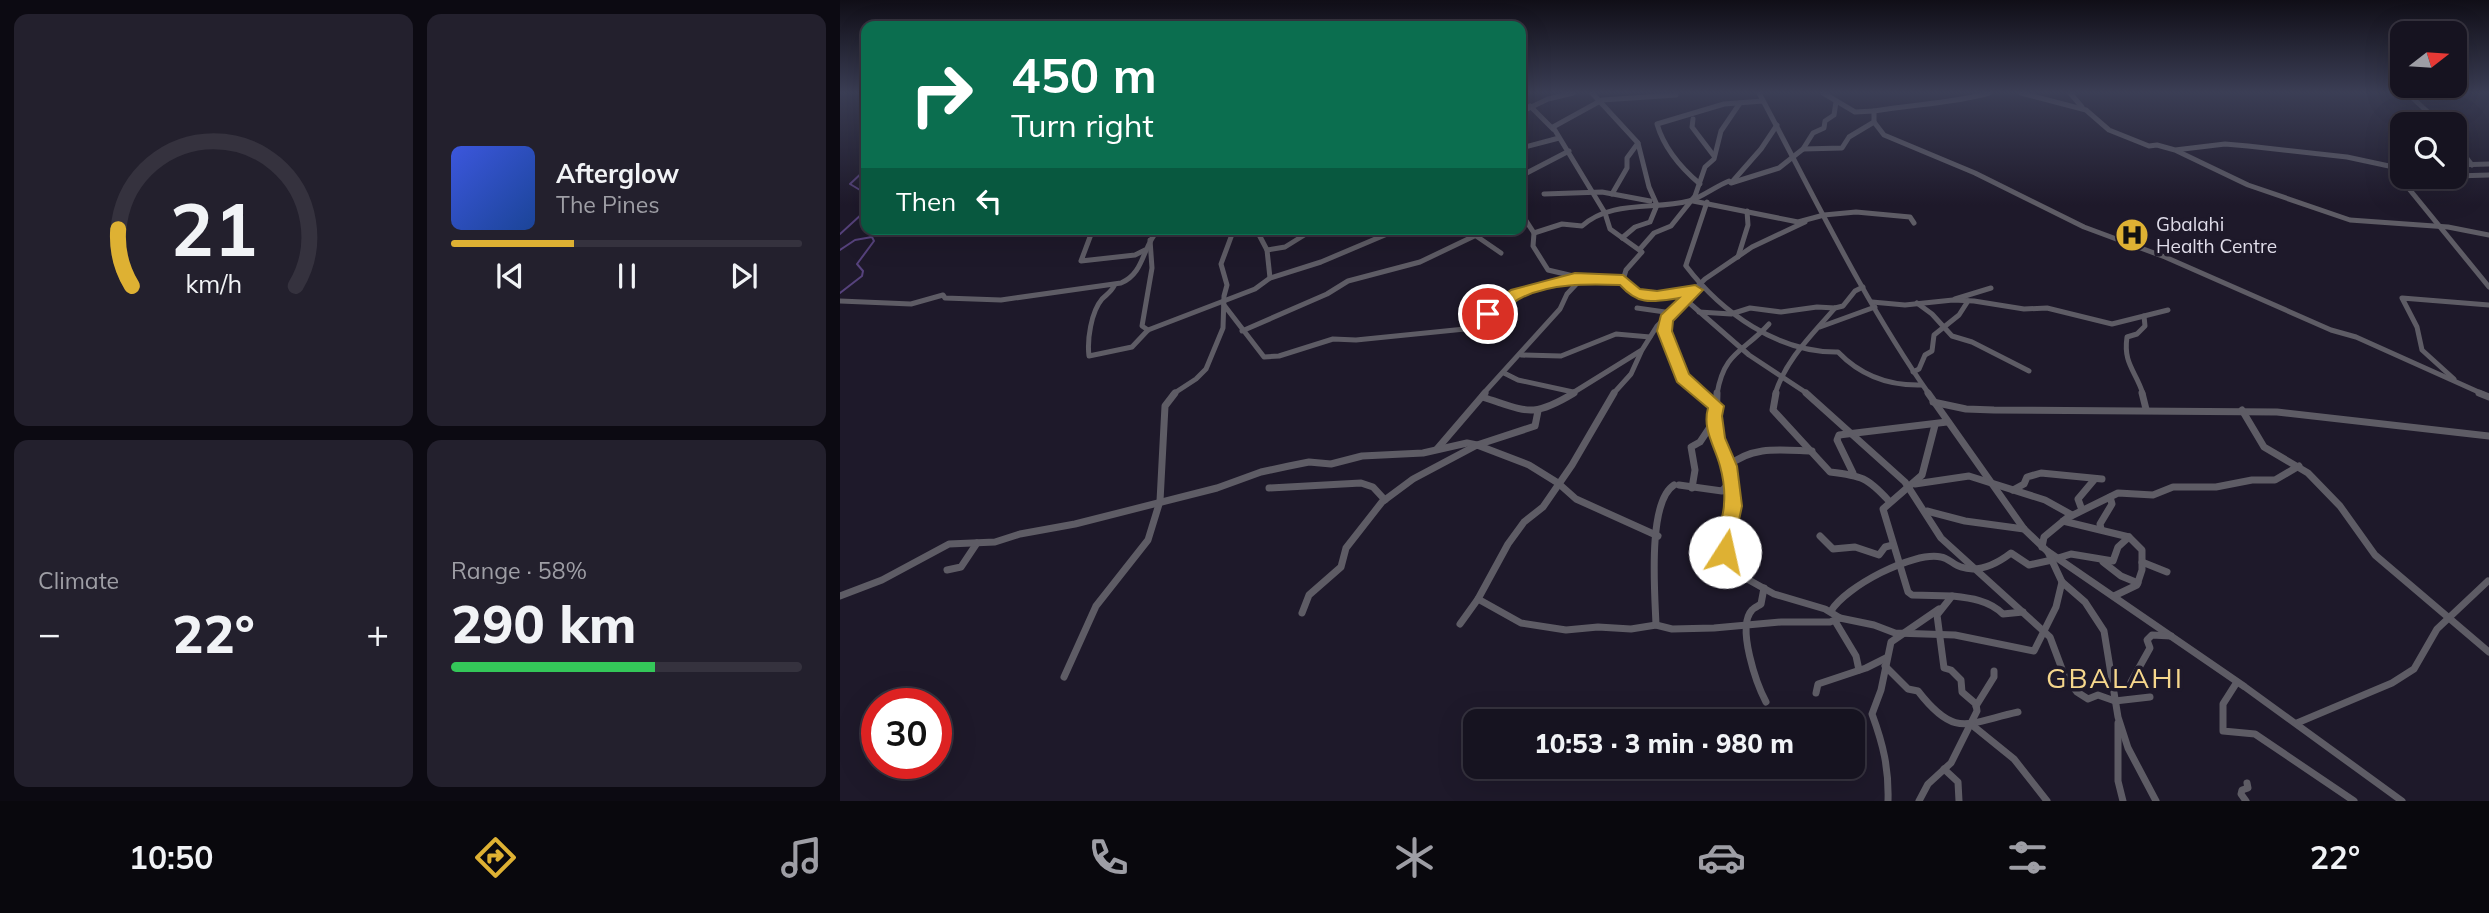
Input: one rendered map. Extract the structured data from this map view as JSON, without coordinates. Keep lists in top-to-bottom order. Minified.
{"districts":["GBALAHI"],"places":{"hospital":["Gbalahi Health Centre"]},"north":"right","page":{"turn":["450 m","Turn right"],"song":["Afterglow","The Pines"],"then":"Then","tile":["Climate",["Range · 58%","290 km"]],"heat":["−","22°","+"],"limit":"30","trip":"10:53 · 3 min · 980 m","tabs":["10:50","22°"],"gauge":["21","km/h"]}}
